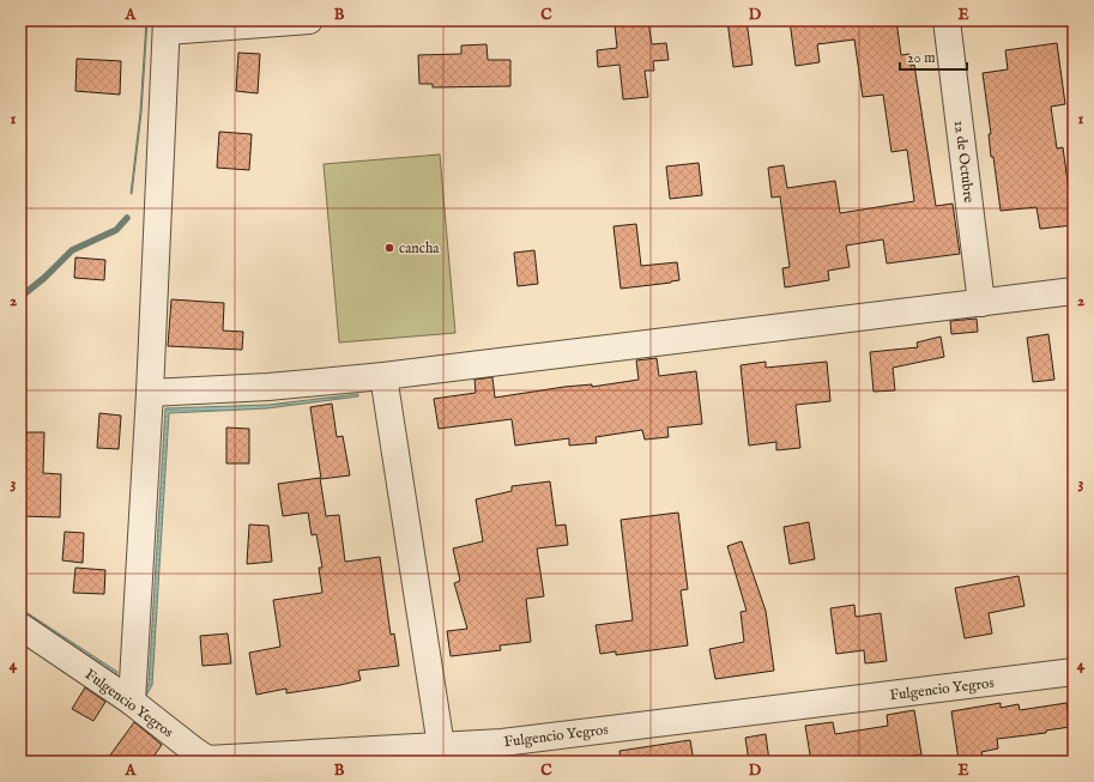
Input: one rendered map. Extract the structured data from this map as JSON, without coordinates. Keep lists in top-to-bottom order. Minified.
{"streets":{"street":["12 de Octubre","Fulgencio Yegros"]},"places":["cancha"],"scale_bar":"20 m","grid":{"columns":["A","B","C","D","E"],"rows":["1","2","3","4"]}}
